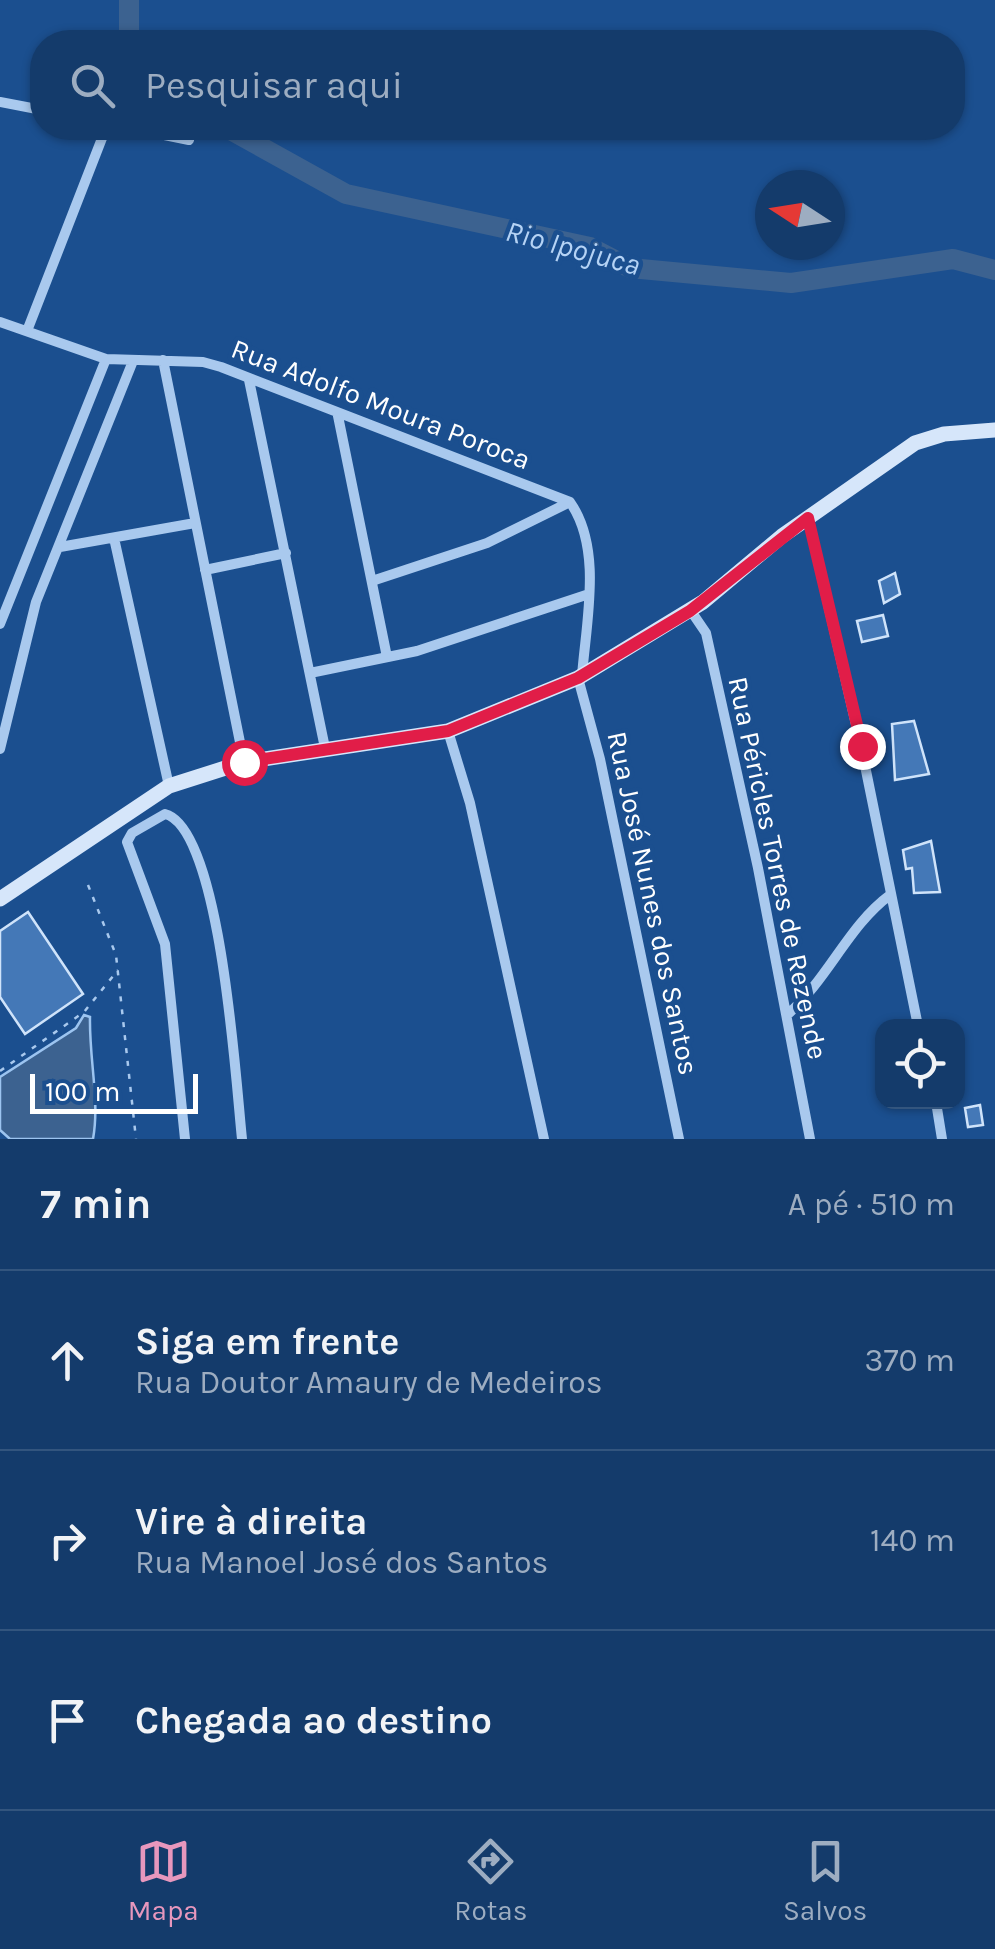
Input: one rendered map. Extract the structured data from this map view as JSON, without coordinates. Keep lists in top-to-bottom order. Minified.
{"streets":{"street":["Rua Adolfo Moura Poroca","Rua Péricles Torres de Rezende","Rua José Nunes dos Santos"]},"water":["Rio Ipojuca"],"scale_bar":"100 m","north":"left","page":{"search":"Pesquisar aqui","scale":"100 m","heading":["7 min","A pé · 510 m"],"list":[["Siga em frente","Rua Doutor Amaury de Medeiros","370 m"],["Vire à direita","Rua Manoel José dos Santos","140 m"],"Chegada ao destino"],"nav":["Mapa","Rotas","Salvos"]}}
